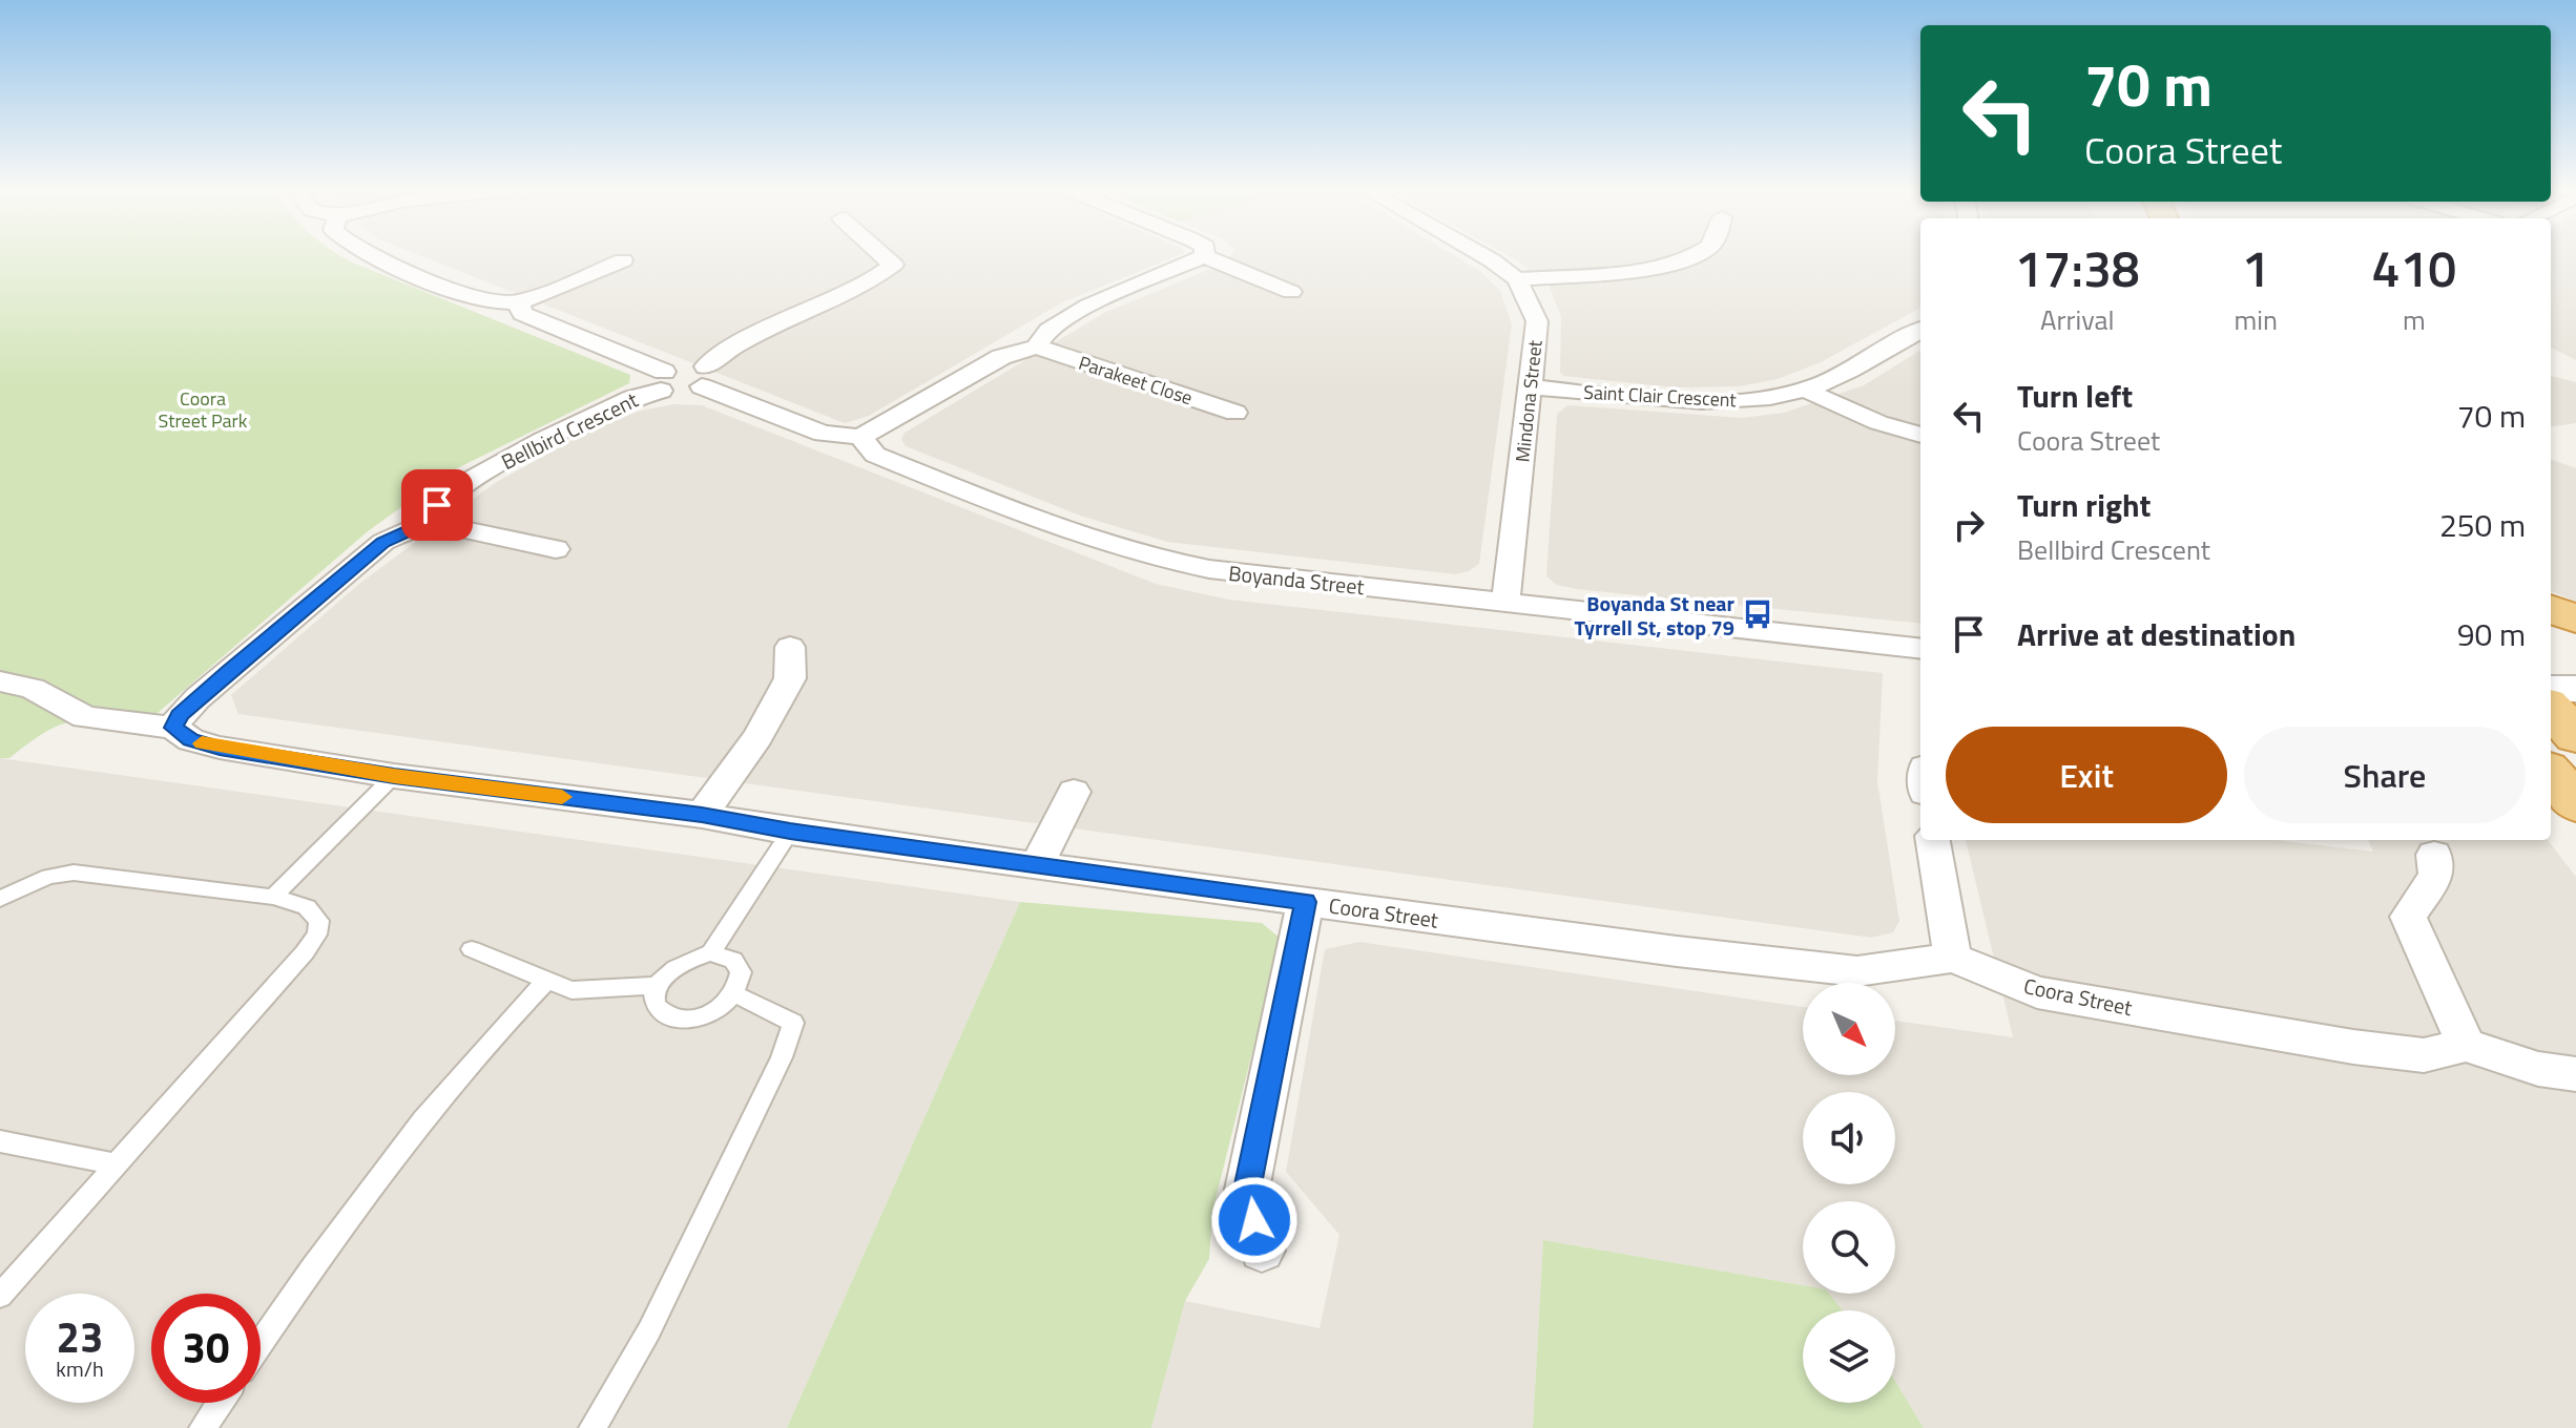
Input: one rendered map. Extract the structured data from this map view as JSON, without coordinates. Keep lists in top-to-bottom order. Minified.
{"streets":{"street":["Parakeet Close","Saint Clair Crescent","Mindona Street","Bellbird Crescent","Boyanda Street","Coora Street"]},"crossings":[["Saint Clair Crescent","Mindona Street"],["Mindona Street","Boyanda Street"],["Bellbird Crescent","Coora Street"]],"parks":["Coora Street Park"],"places":{"bus stop":["Boyanda St near Tyrrell St, stop 79"]},"north":"bottom right","page":{"turn":["70 m","Coora Street"],"eta":["17:38","Arrival","1","min","410","m"],"list":[{"name":"Turn left","note":"Coora Street","value":"70 m"},{"name":"Turn right","note":"Bellbird Crescent","value":"250 m"},{"name":"Arrive at destination","value":"90 m"}],"buttons":["Exit","Share"],"speed":"23 km/h","limit":"30"}}
